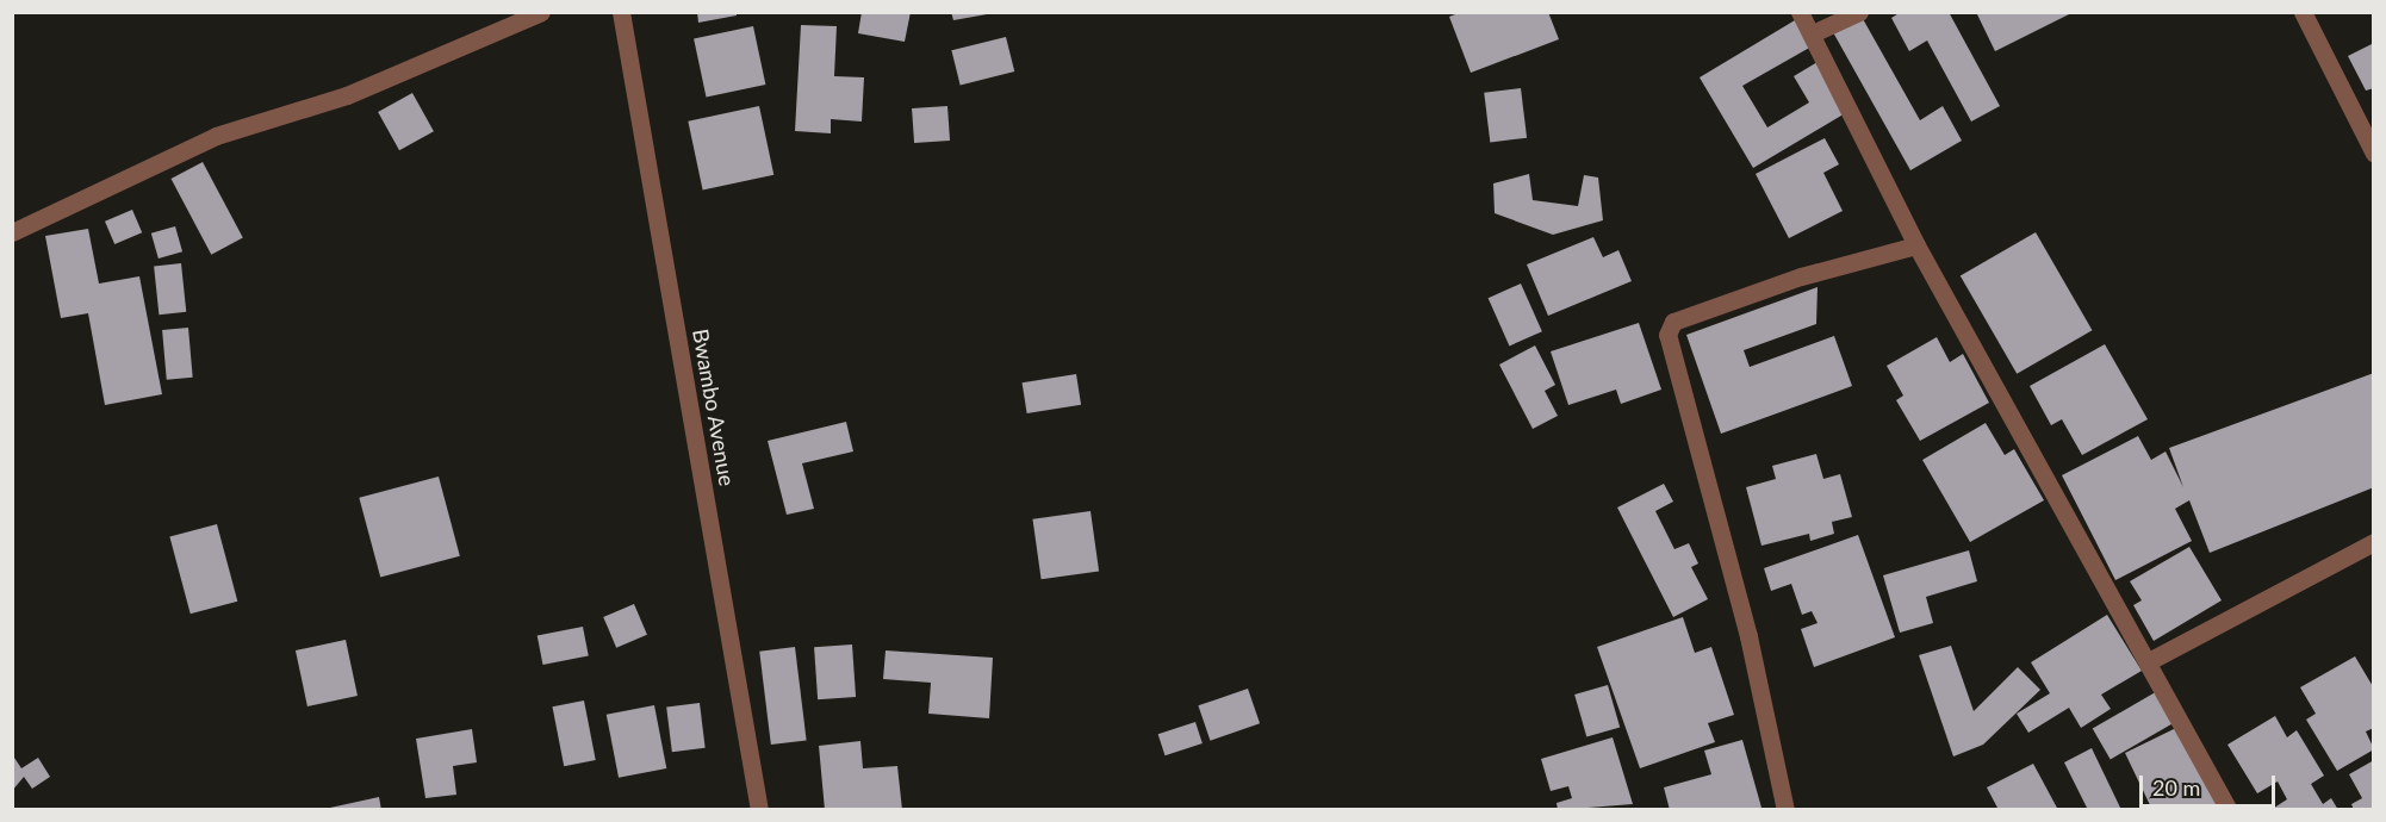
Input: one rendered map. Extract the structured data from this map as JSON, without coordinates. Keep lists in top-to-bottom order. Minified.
{"streets":{"street":["Bwambo Avenue"]},"scale_bar":"20 m"}
